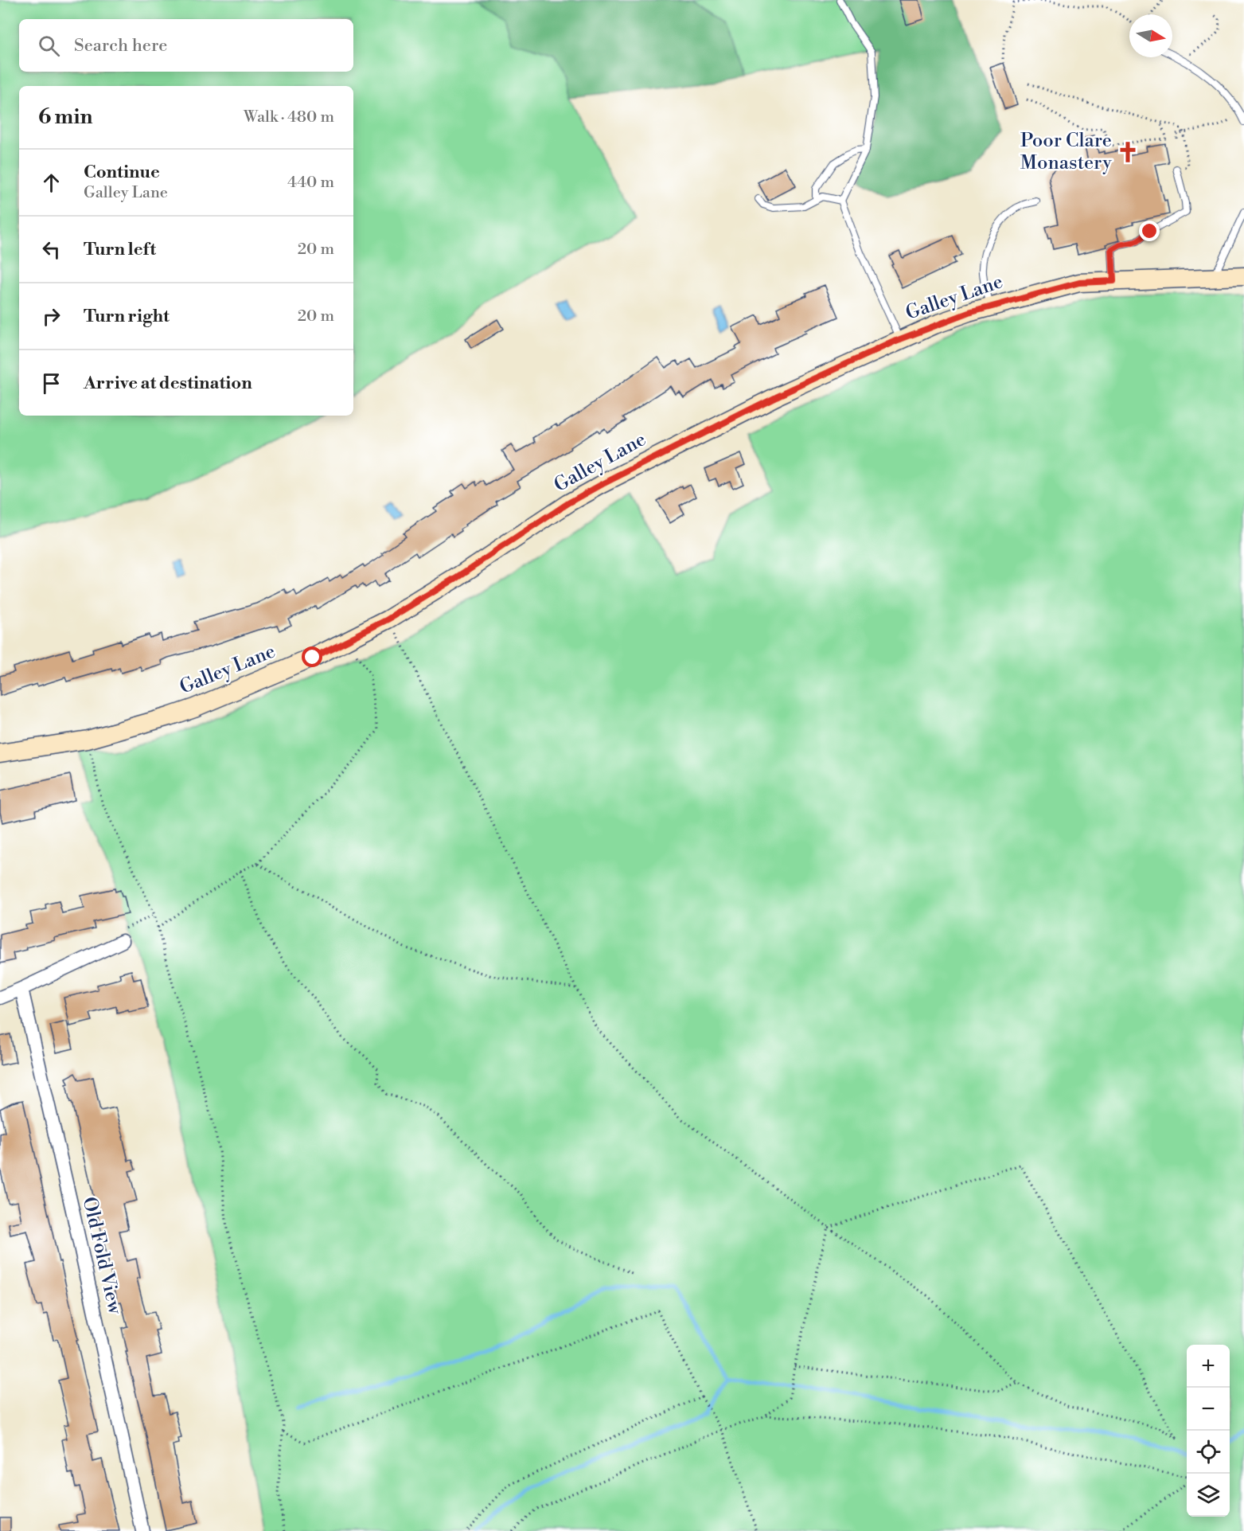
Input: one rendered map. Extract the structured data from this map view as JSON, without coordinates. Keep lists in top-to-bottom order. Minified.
{"streets":{"street":["Galley Lane","Old Fold View"]},"places":{"church":["Poor Clare Monastery"]},"north":"right","page":{"search":"Search here","heading":["6 min","Walk · 480 m"],"list":[["Continue","Galley Lane","440 m"],["Turn left","20 m"],["Turn right","20 m"],"Arrive at destination"],"map_buttons":["+","−"]}}
